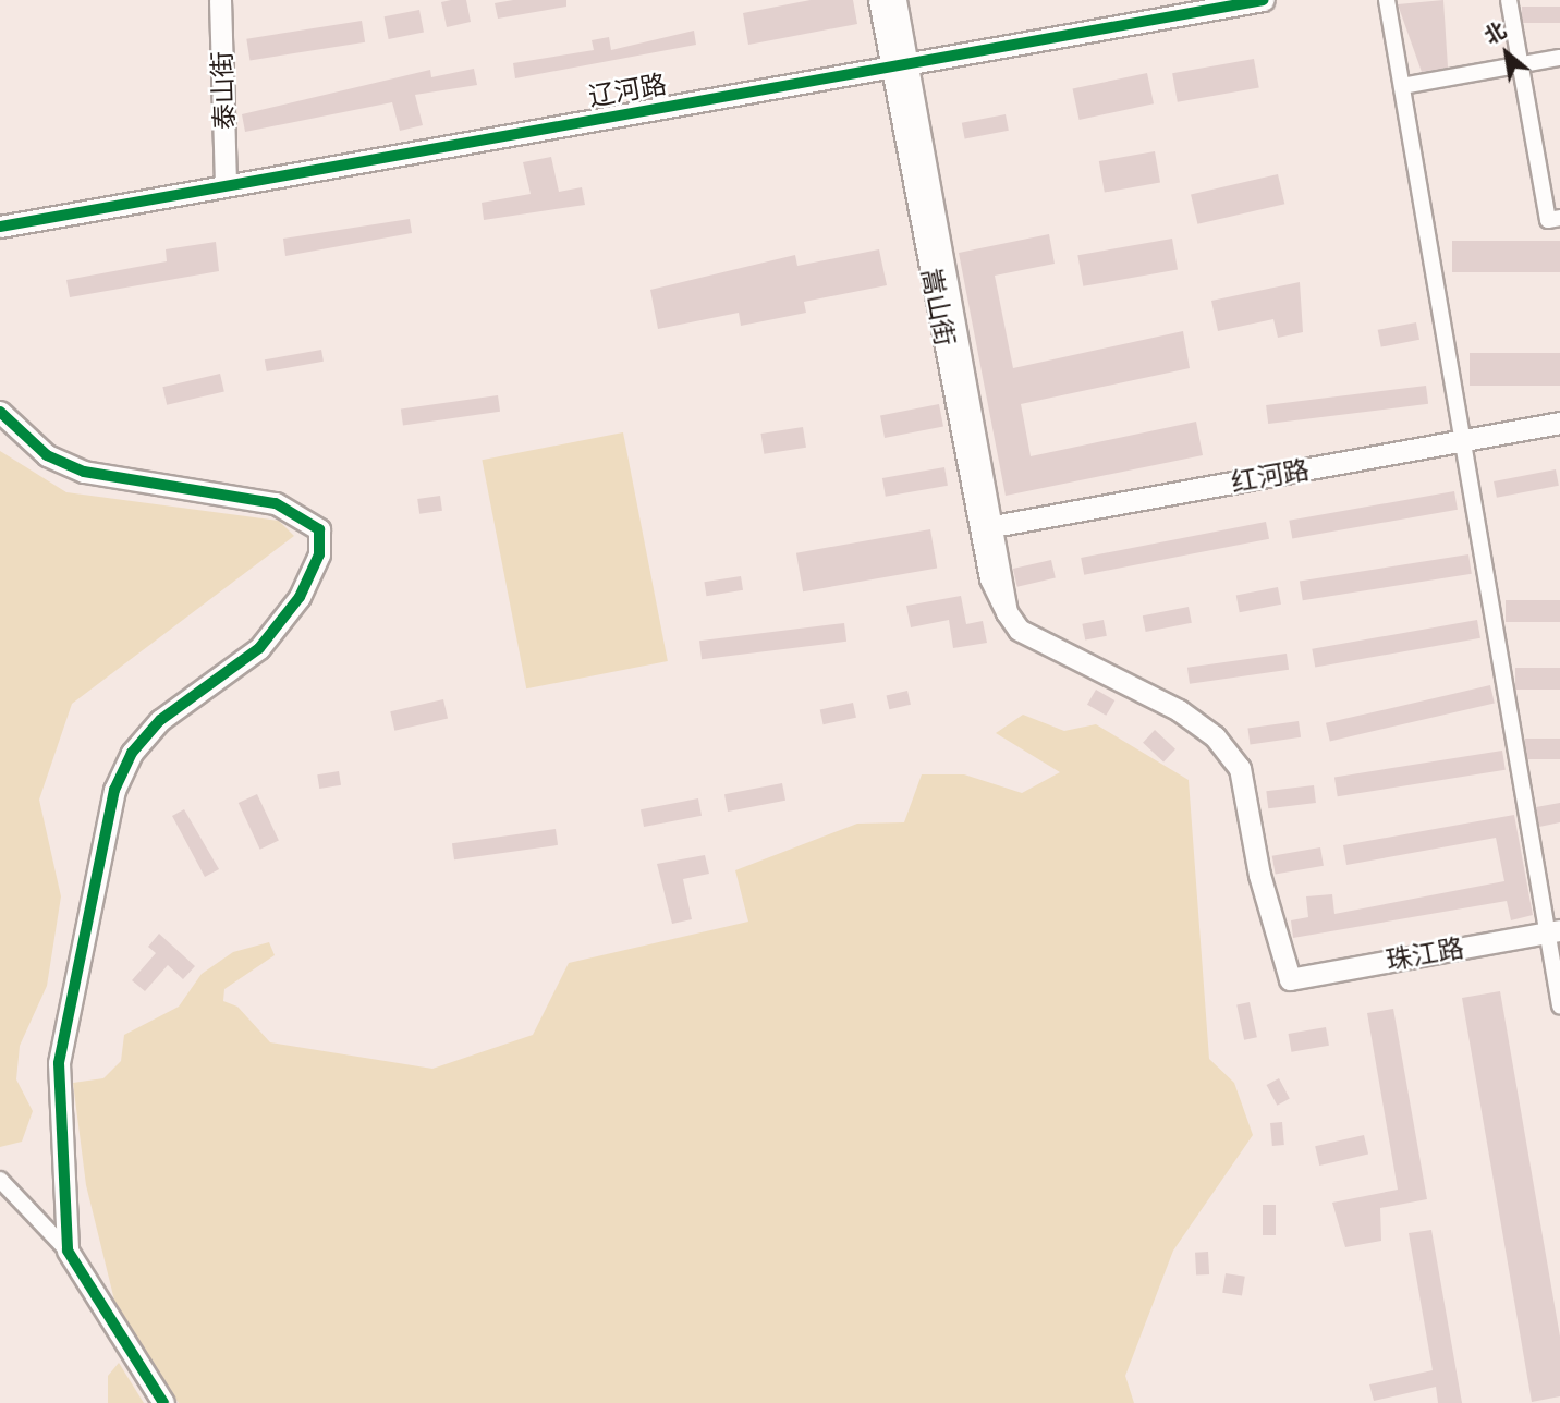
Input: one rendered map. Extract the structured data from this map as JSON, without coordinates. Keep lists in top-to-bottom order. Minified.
{"streets":{"street":["泰山街","辽河路","嵩山街","红河路","珠江路"]},"crossings":[["泰山街","辽河路"],["辽河路","嵩山街"],["嵩山街","红河路"],["嵩山街","珠江路"]],"north":"top left"}
